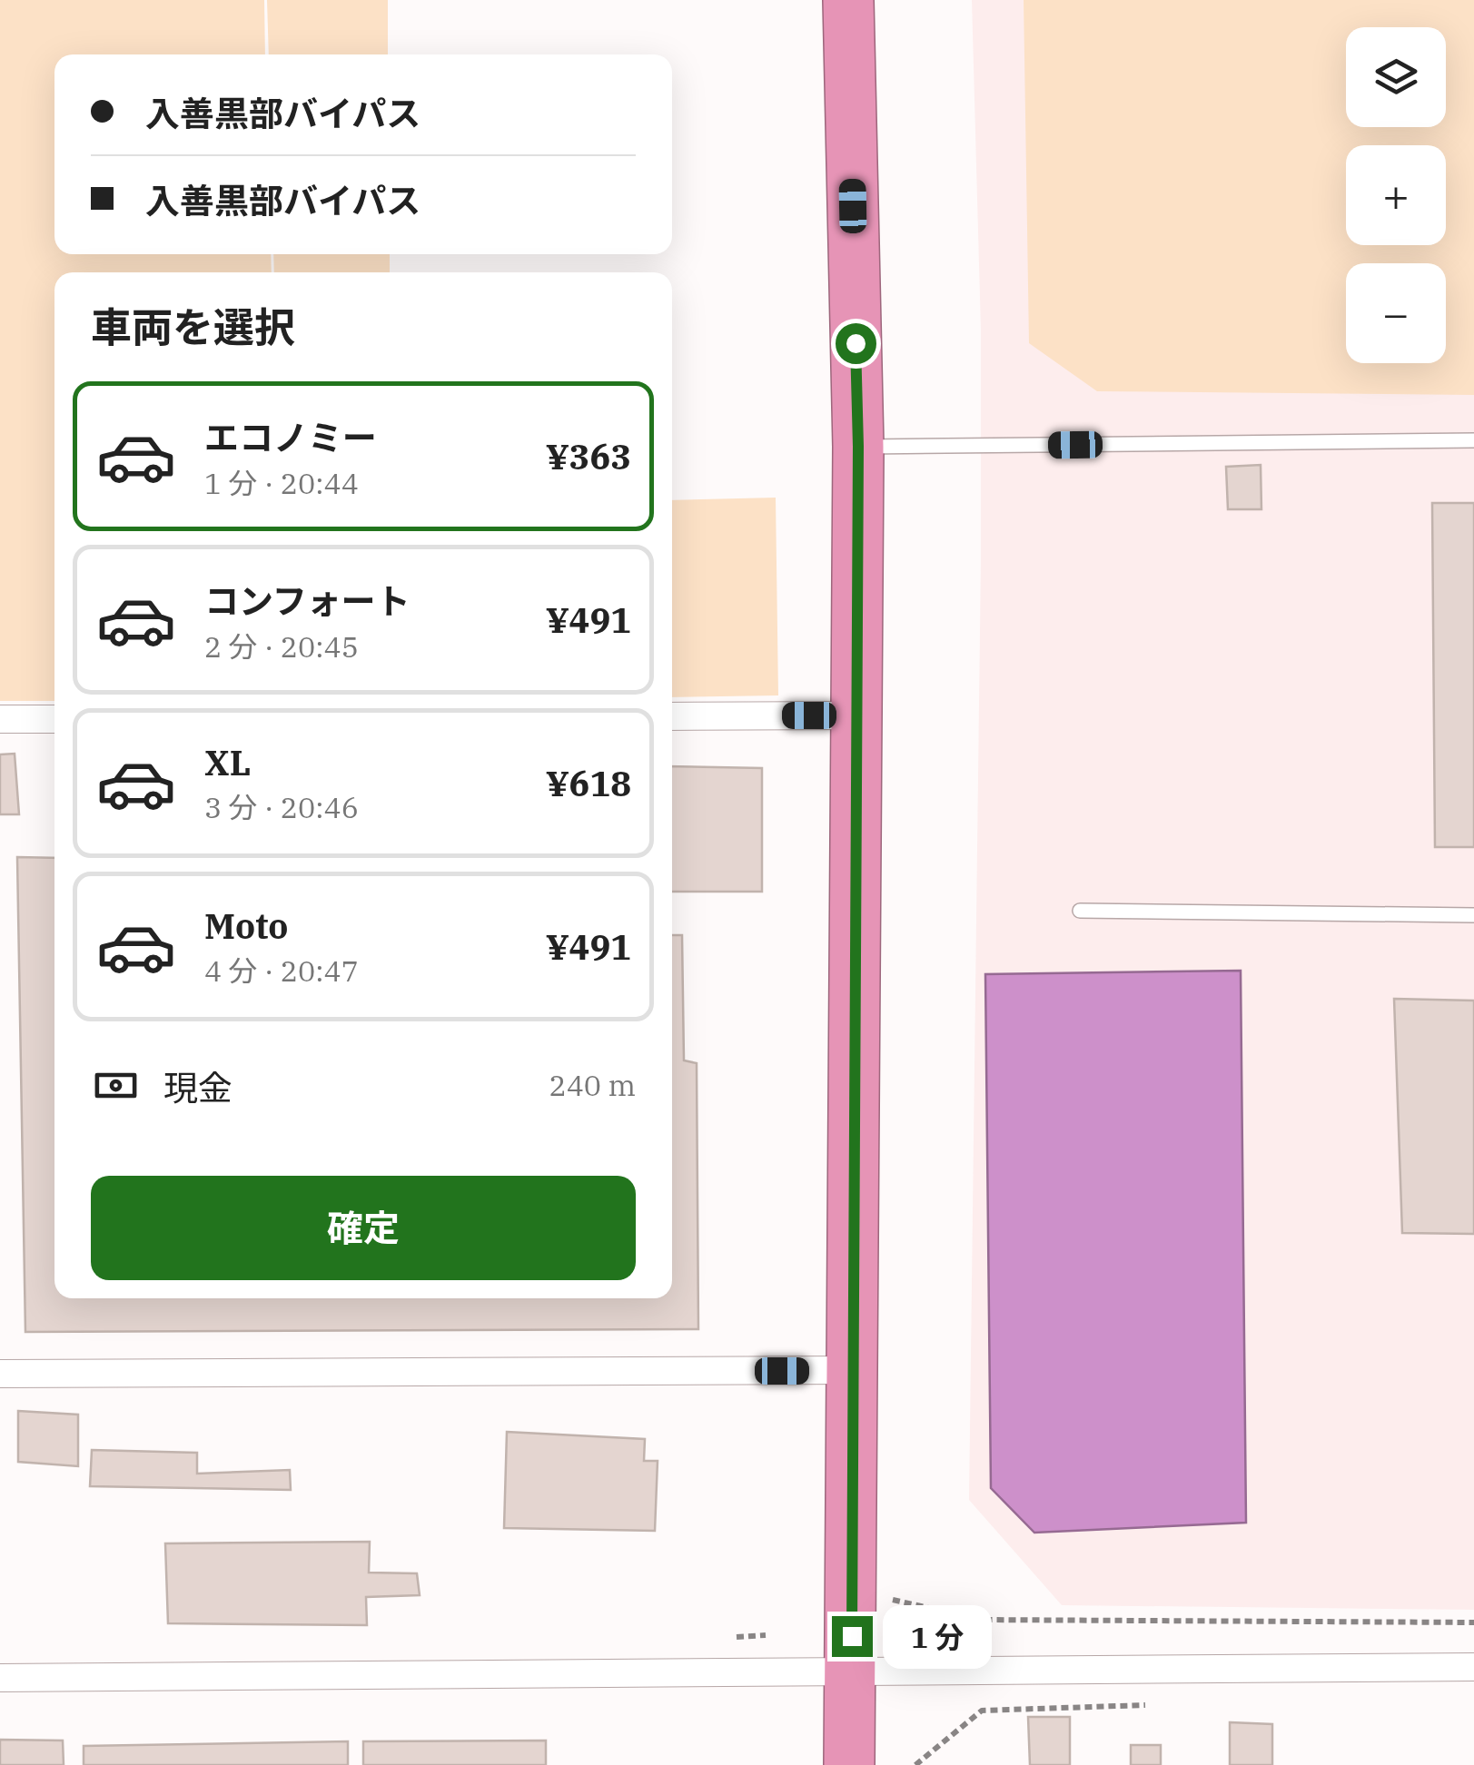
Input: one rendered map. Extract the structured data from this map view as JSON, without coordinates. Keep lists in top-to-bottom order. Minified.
{"page":{"map_buttons":["+","−"],"banner":["入善黒部バイパス","入善黒部バイパス"],"heading":"車両を選択","list":[{"name":"エコノミー","note":"1 分 · 20:44","value":"¥363"},{"name":"コンフォート","note":"2 分 · 20:45","value":"¥491"},{"name":"XL","note":"3 分 · 20:46","value":"¥618"},{"name":"Moto","note":"4 分 · 20:47","value":"¥491"}],"pay":["現金","240 m"],"buttons":"確定","bubble":"1 分"}}
